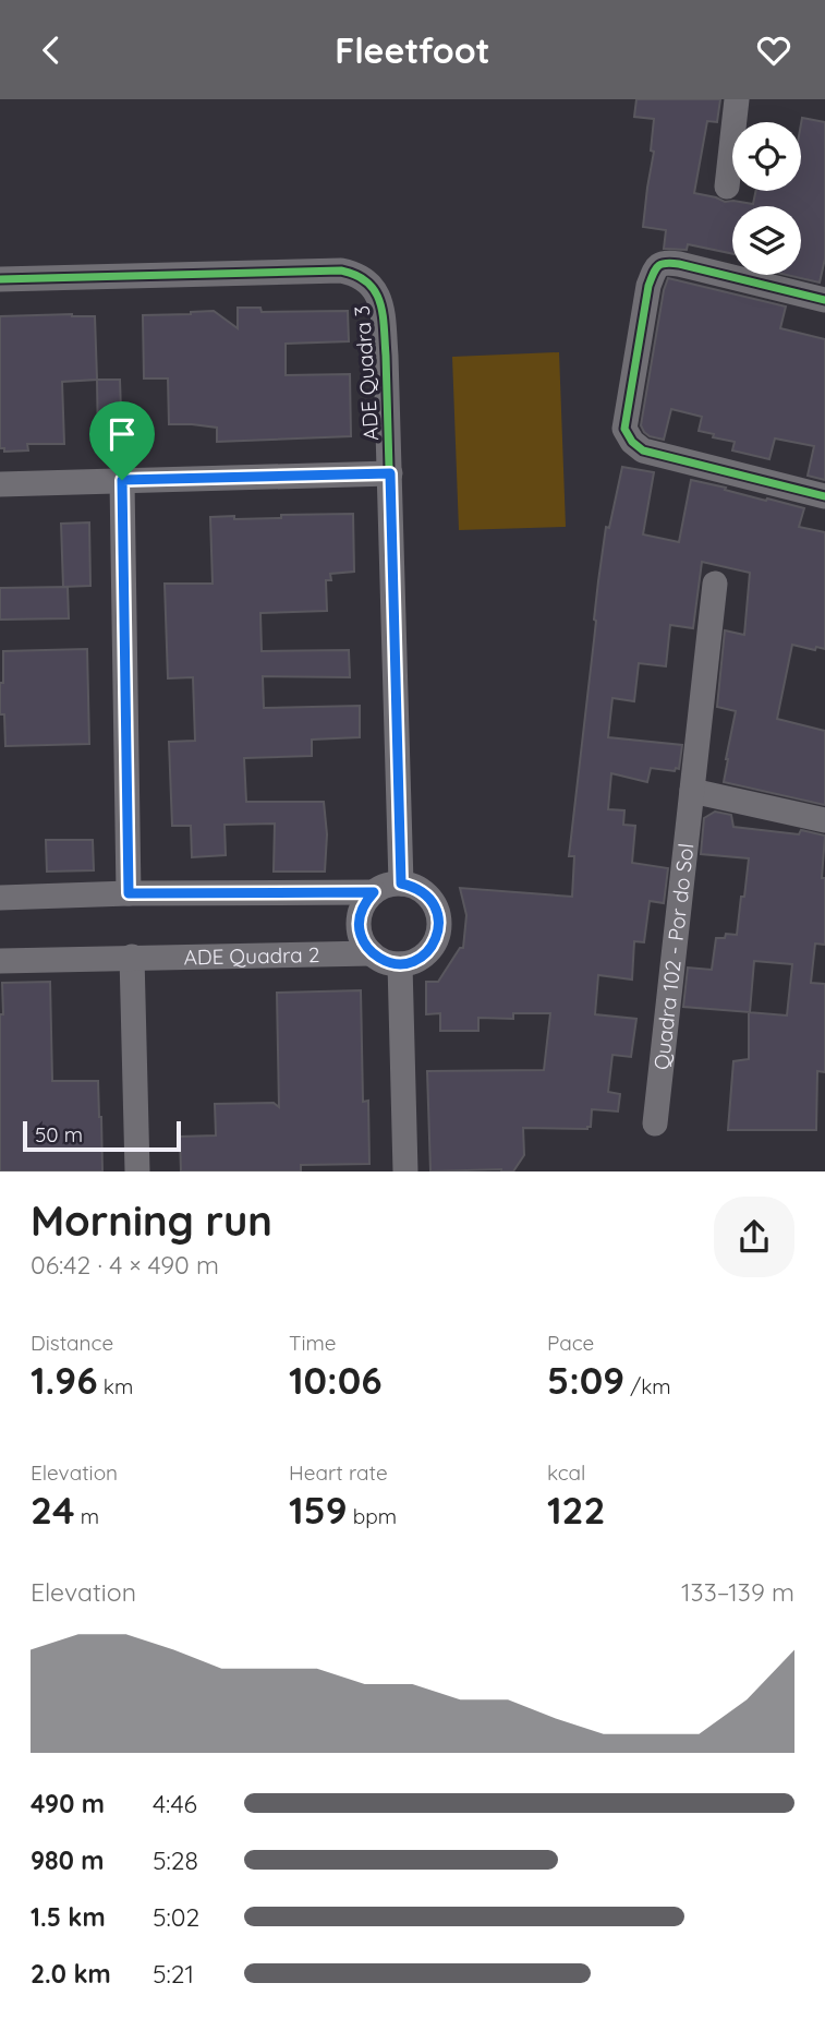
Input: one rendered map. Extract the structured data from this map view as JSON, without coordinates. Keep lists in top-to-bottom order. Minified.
{"streets":{"street":["ADE Quadra 3","ADE Quadra 2","Quadra 102 - Por do Sol"]},"crossings":[["ADE Quadra 3","ADE Quadra 2"]],"scale_bar":"50 m","page":{"header":"Fleetfoot","scale":"50 m","heading":["Morning run","06:42 · 4 × 490 m"],"stats":[["Distance","1.96 km"],["Time","10:06"],["Pace","5:09 /km"],["Elevation","24 m"],["Heart rate","159 bpm"],["kcal","122"]],"chart":["Elevation","133–139 m"],"list":[{"name":"490 m","note":"4:46"},{"name":"980 m","note":"5:28"},{"name":"1.5 km","note":"5:02"},{"name":"2.0 km","note":"5:21"}]}}
